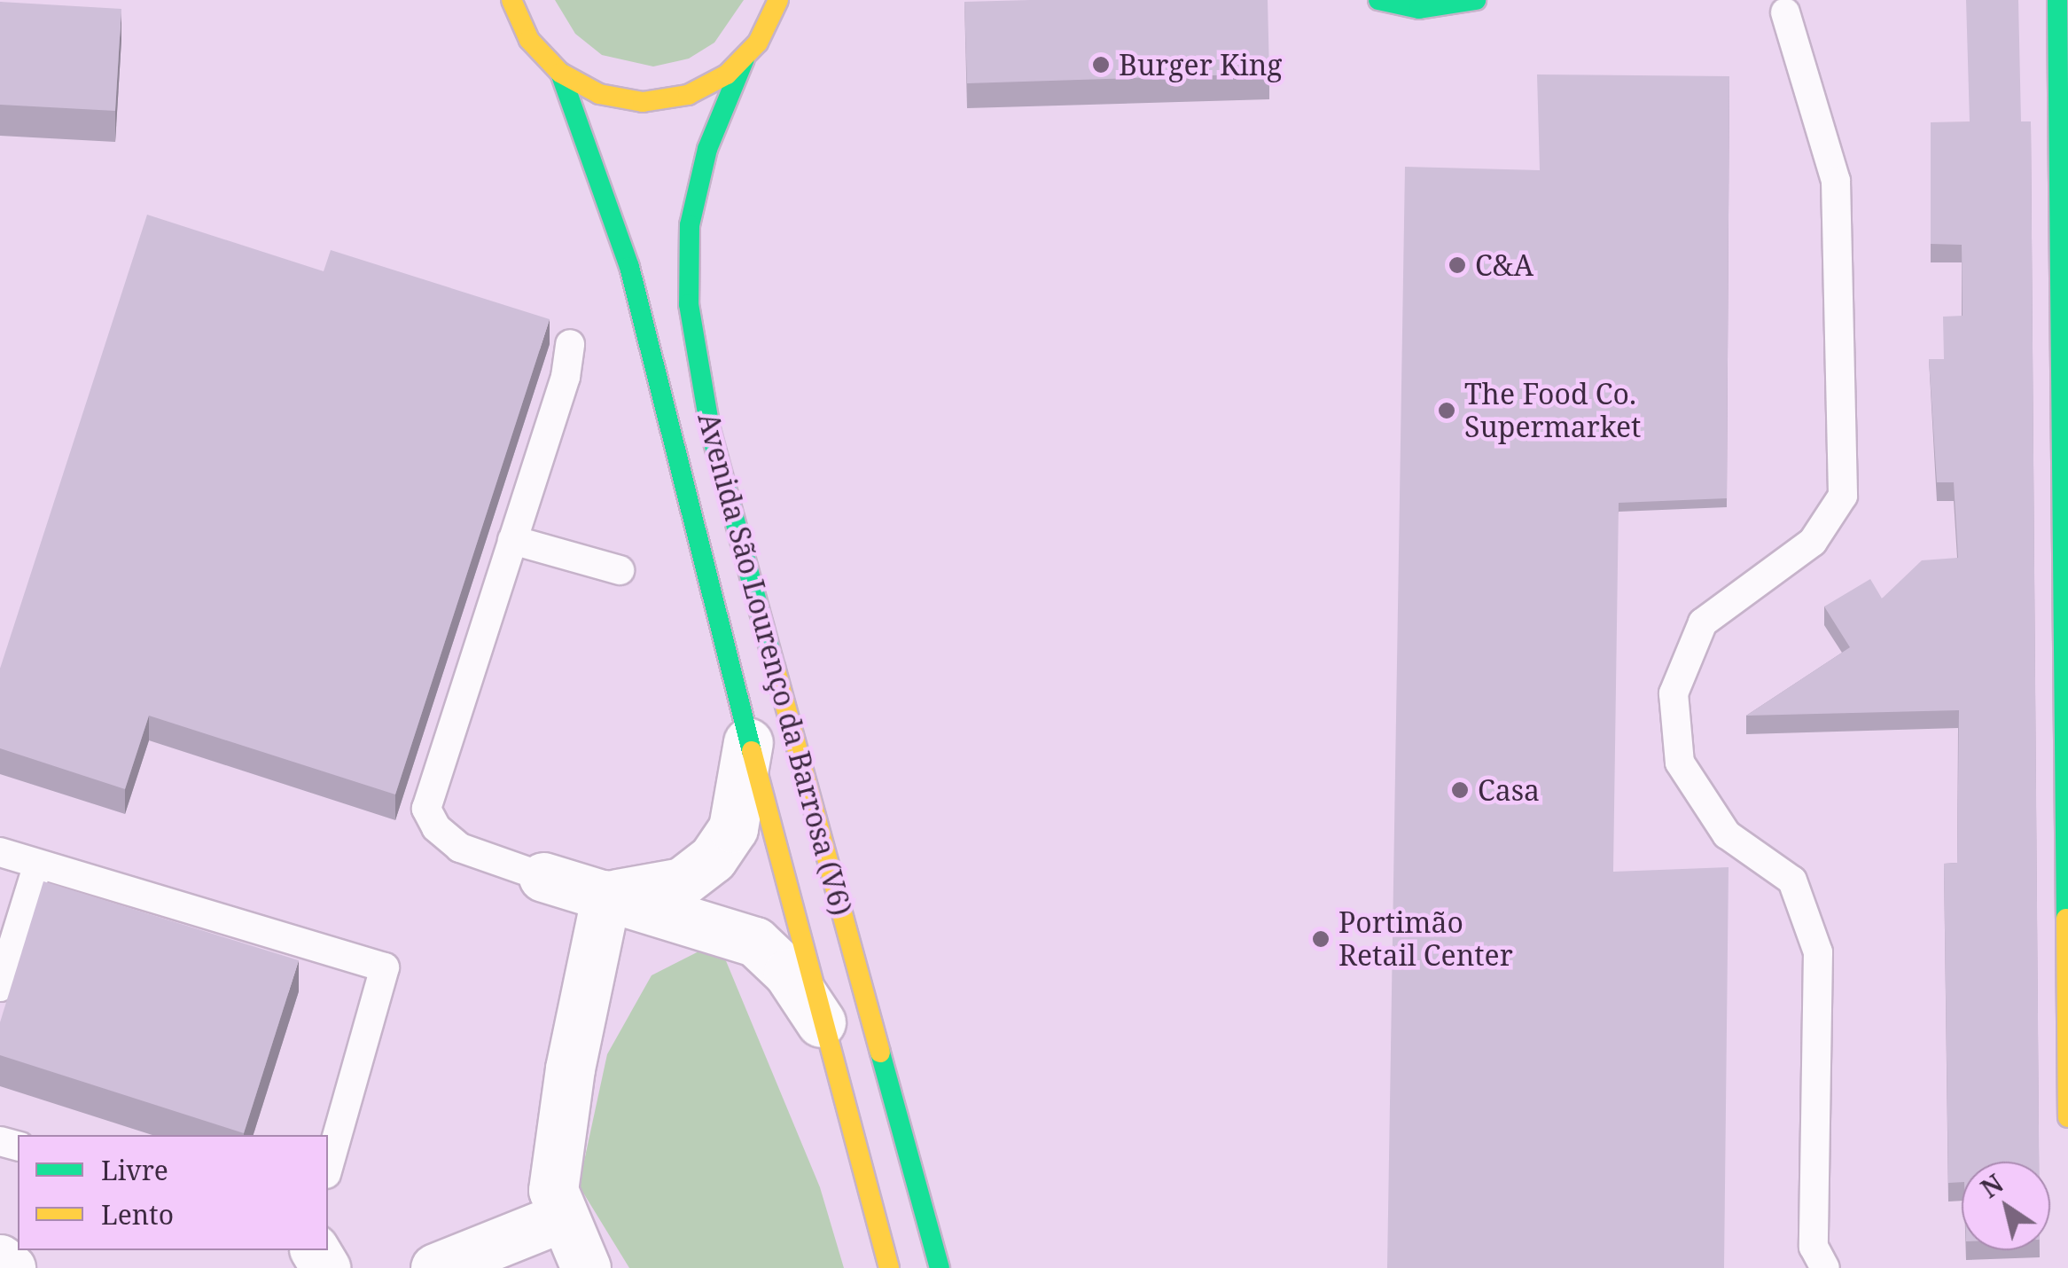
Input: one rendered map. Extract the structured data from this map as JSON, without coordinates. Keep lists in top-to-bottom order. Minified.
{"streets":{"main road":["Avenida São Lourenço da Barrosa (V6)"]},"places":["Burger King","C&A","The Food Co. Supermarket","Casa","Portimão Retail Center"],"legend":["Livre","Lento"],"north":"top left"}
